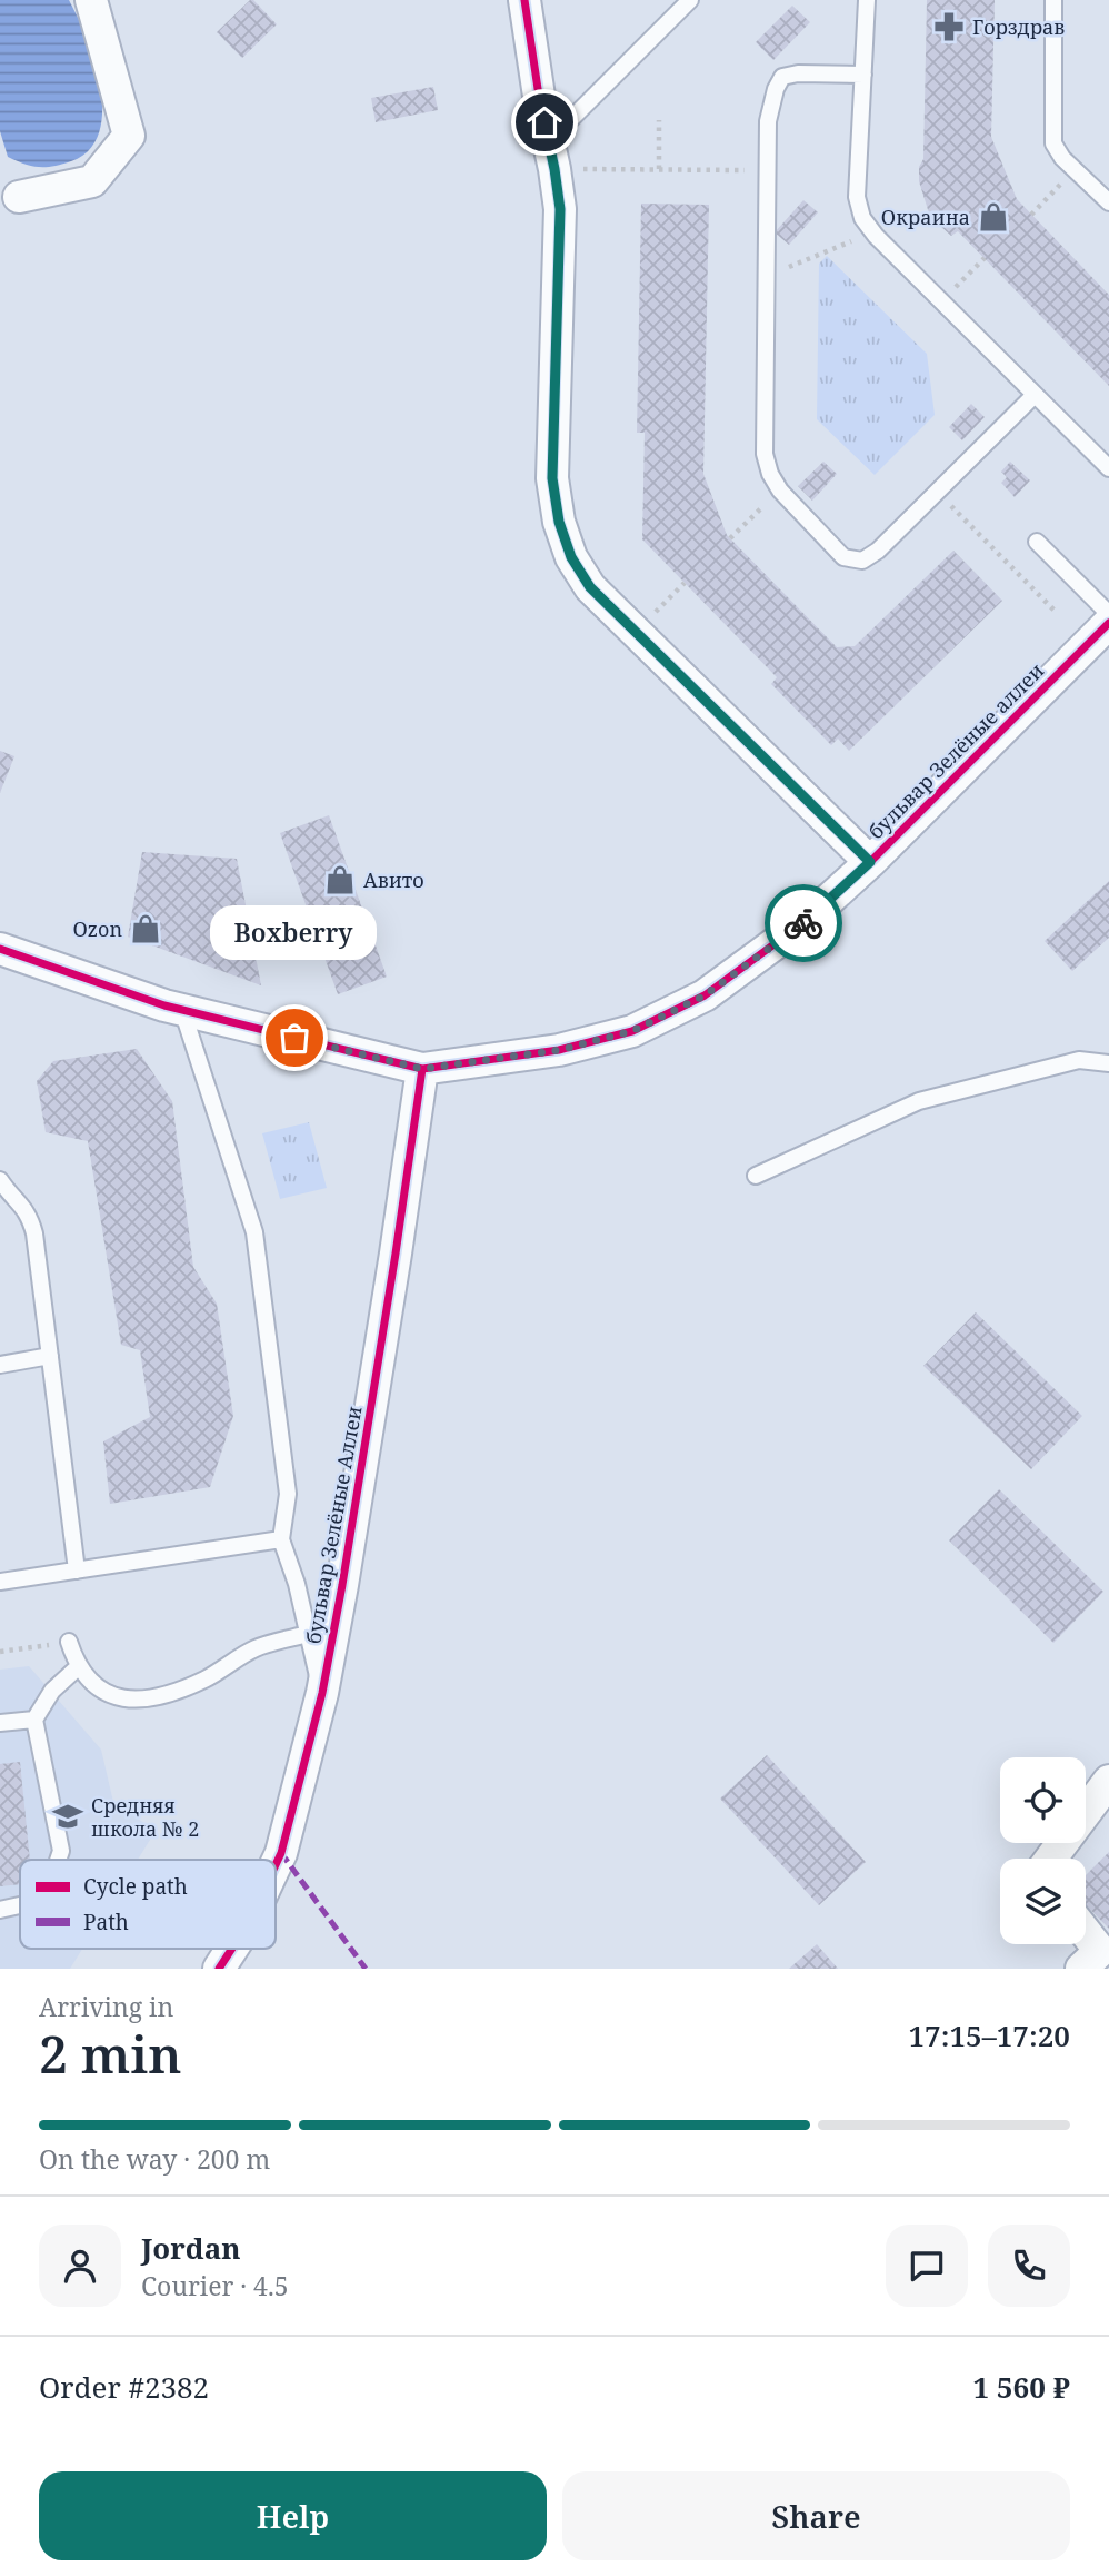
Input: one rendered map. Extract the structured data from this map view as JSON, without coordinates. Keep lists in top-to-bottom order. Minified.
{"streets":{"street":["бульвар Зелёные аллеи","бульвар Зелёные Аллеи"]},"crossings":[["бульвар Зелёные аллеи","бульвар Зелёные Аллеи"]],"places":{"pharmacy":["Горздрав"],"shop":["Окраина","Авито","Ozon"],"other":["Boxberry"],"school or university":["Средняя школа № 2"]},"legend":["Cycle path","Path"],"page":{"bubble":"Boxberry","heading":["2 min","Arriving in","17:15–17:20"],"panel":["Jordan","Courier · 4.5","Order #2382","1 560 ₽"],"bar":"On the way · 200 m","buttons":["Help","Share"]}}
